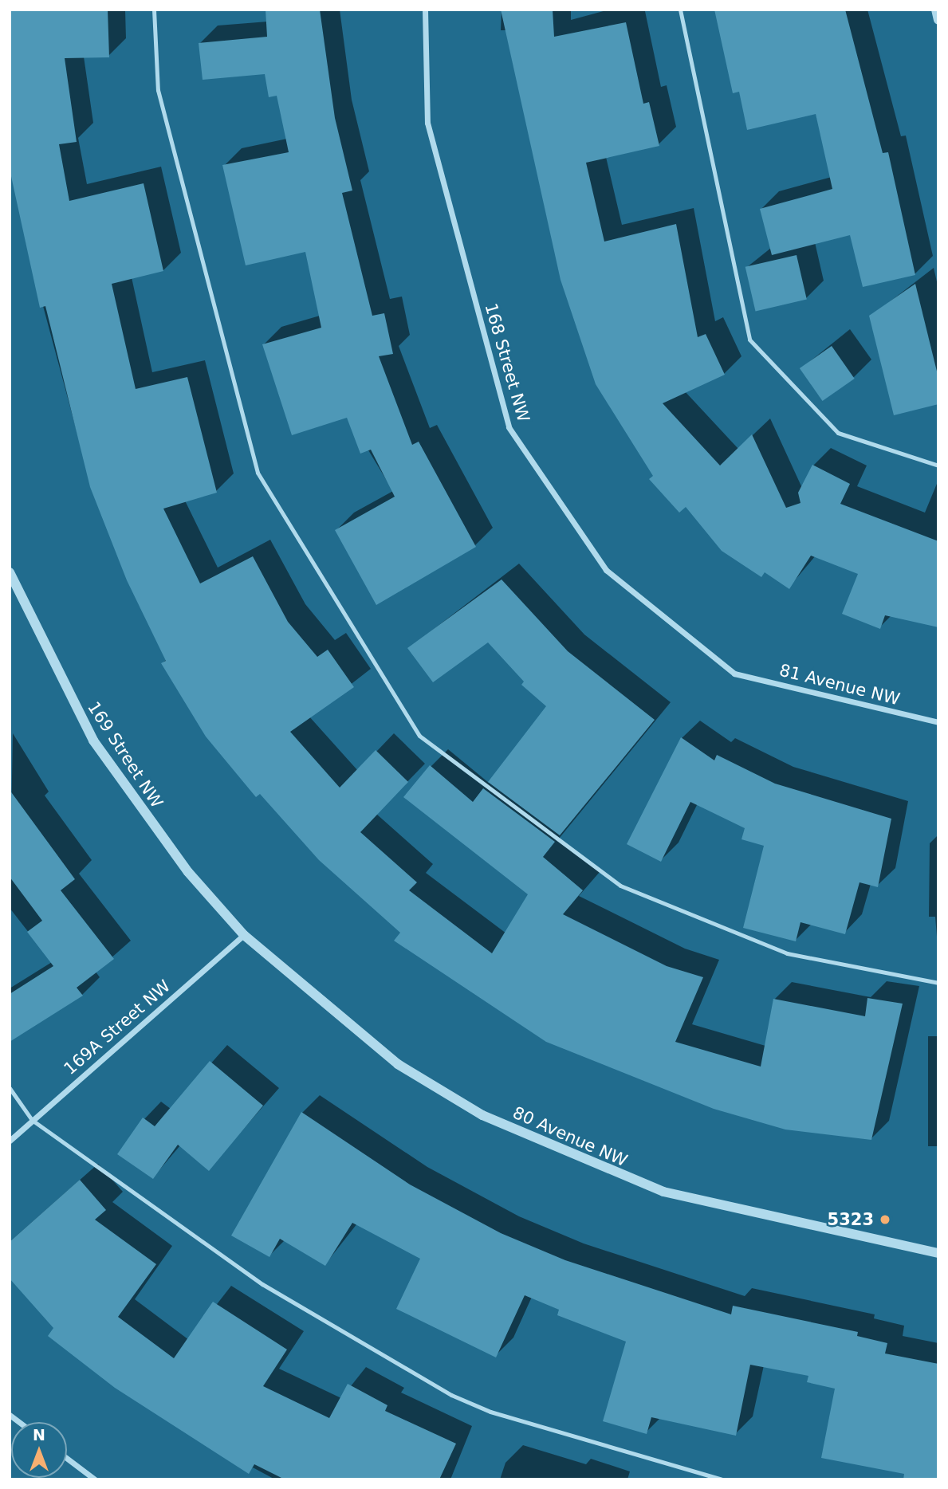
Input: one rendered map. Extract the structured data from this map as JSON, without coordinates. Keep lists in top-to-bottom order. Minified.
{"streets":{"street":["168 Street NW","81 Avenue NW","169 Street NW","169A Street NW","80 Avenue NW"]},"crossings":[["168 Street NW","81 Avenue NW"],["169 Street NW","169A Street NW"],["169 Street NW","80 Avenue NW"],["169A Street NW","80 Avenue NW"]],"places":["5323"],"north":"top"}
